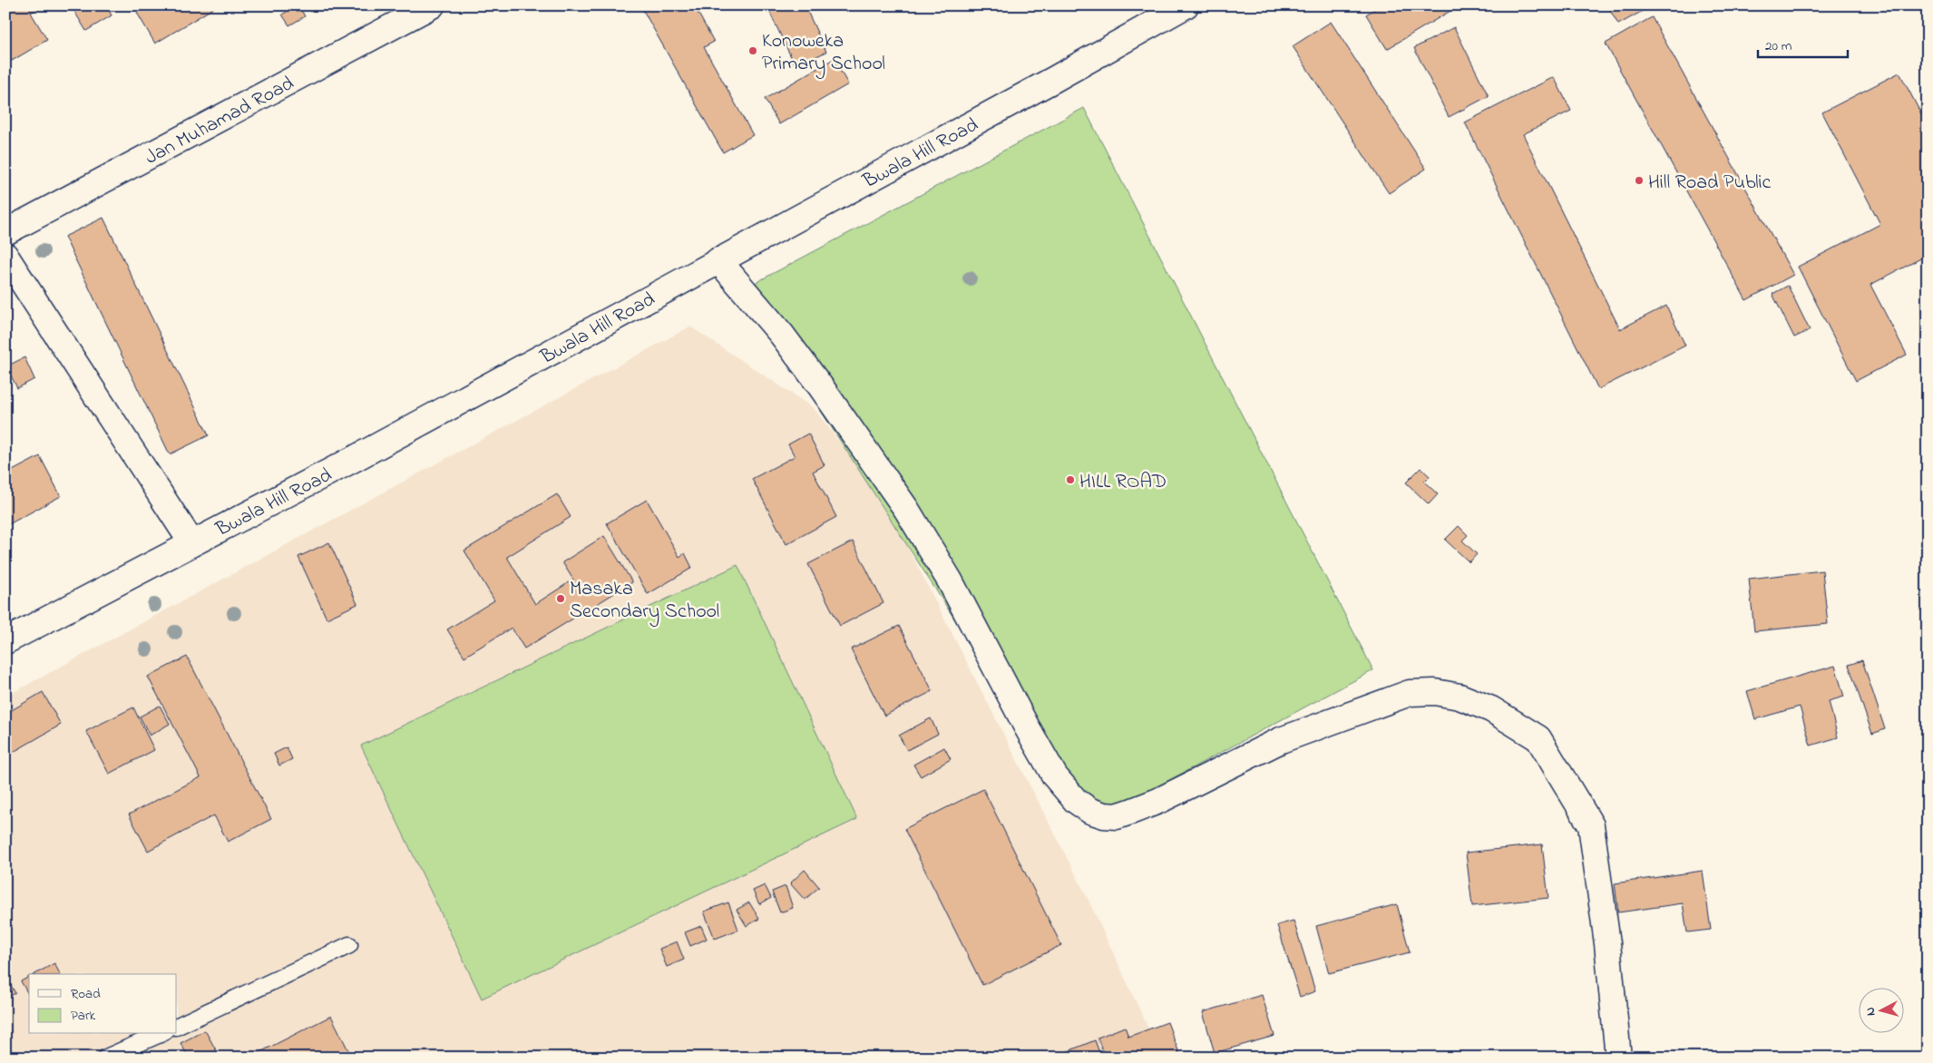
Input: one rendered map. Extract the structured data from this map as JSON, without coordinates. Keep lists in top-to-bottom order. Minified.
{"streets":{"street":["Jan Muhamad Road","Bwala Hill Road"]},"places":["Konoweka Primary School","Hill Road Public","HILL ROAD","Masaka Secondary School"],"legend":["Road","Park"],"scale_bar":"20 m","north":"left"}
